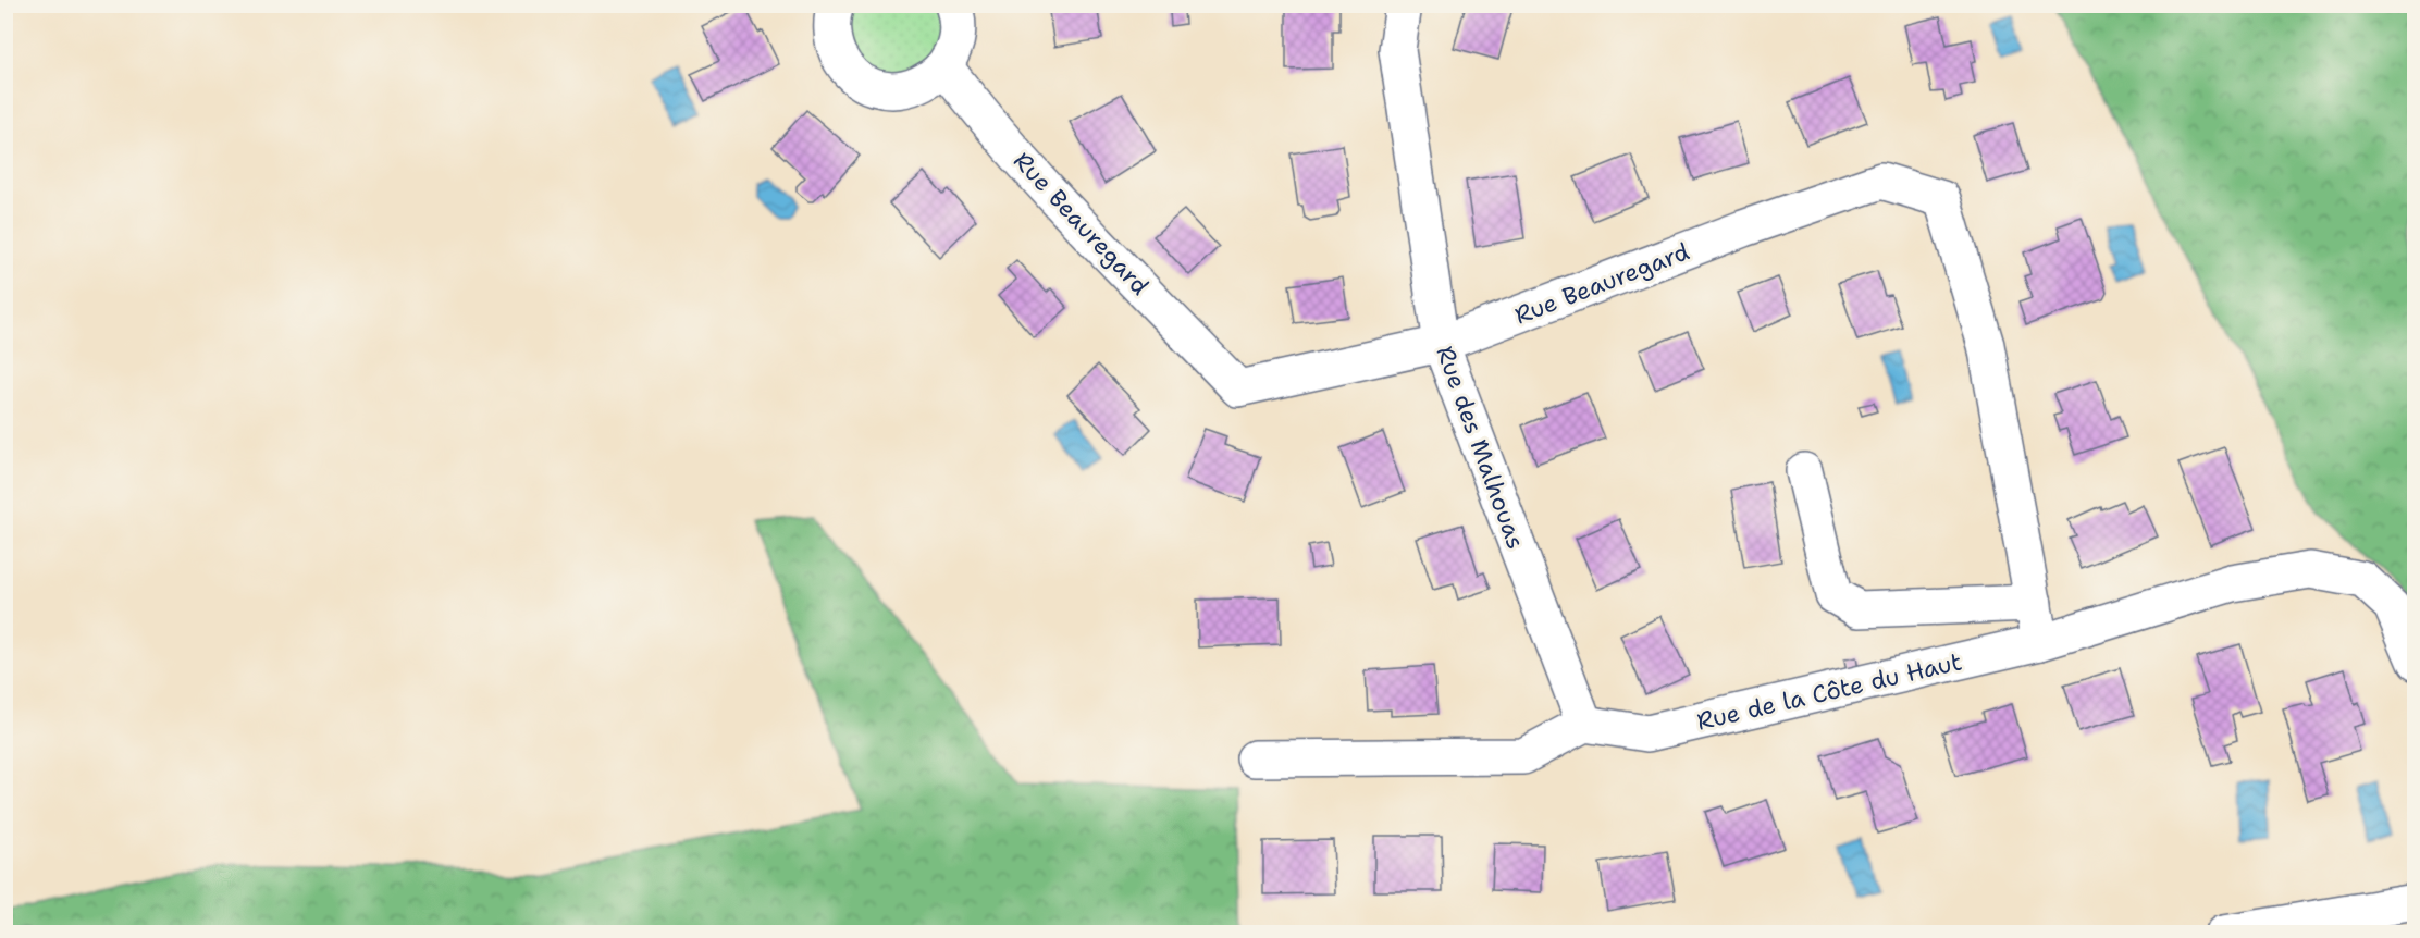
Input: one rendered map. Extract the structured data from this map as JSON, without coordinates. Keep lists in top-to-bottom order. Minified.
{"streets":{"street":["Rue Beauregard","Rue des Malhouas","Rue de la Côte du Haut"]},"crossings":[["Rue Beauregard","Rue des Malhouas"],["Rue Beauregard","Rue de la Côte du Haut"],["Rue des Malhouas","Rue de la Côte du Haut"]]}
